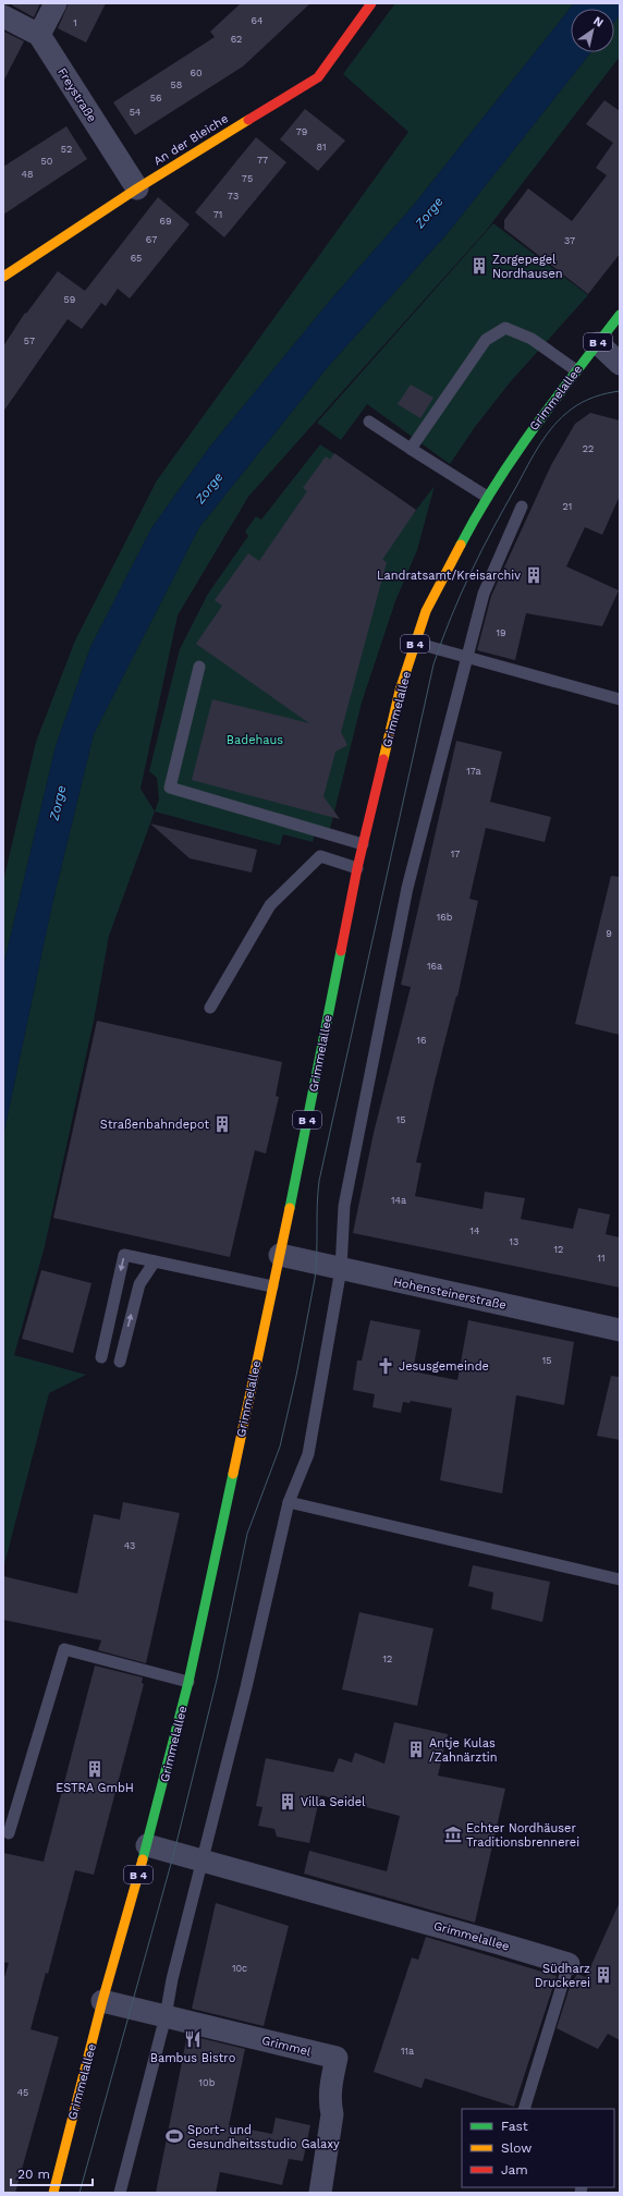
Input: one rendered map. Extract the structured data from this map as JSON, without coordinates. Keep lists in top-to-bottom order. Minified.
{"streets":{"main road":["An der Bleiche","B 4","Grimmelallee"],"street":["Freystraße","Hohensteinerstraße","Grimmel"]},"crossings":[["Freystraße","An der Bleiche"],["Grimmelallee","Hohensteinerstraße"],["Grimmelallee","Grimmel"]],"water":["Zorge"],"parks":["Badehaus"],"places":{"building":["Zorgepegel Nordhausen","Landratsamt/Kreisarchiv","Straßenbahndepot","Antje Kulas /Zahnärztin","ESTRA GmbH","Villa Seidel","Südharz Druckerei"],"church":["Jesusgemeinde"],"museum":["Echter Nordhäuser Traditionsbrennerei"],"restaurant":["Bambus Bistro"],"sports":["Sport- und Gesundheitsstudio Galaxy"]},"house_numbers":["64","1","62","60","58","56","54","79","81","52","77","50","48","75","73","71","69","67","37","65","59","57","22","21","19","17a","17","16b","9","16a","16","15","14a","14","13","12","11","15","43","12","10c","11a","10b","45"],"legend":["Fast","Slow","Jam"],"scale_bar":"20 m","north":"top right"}
